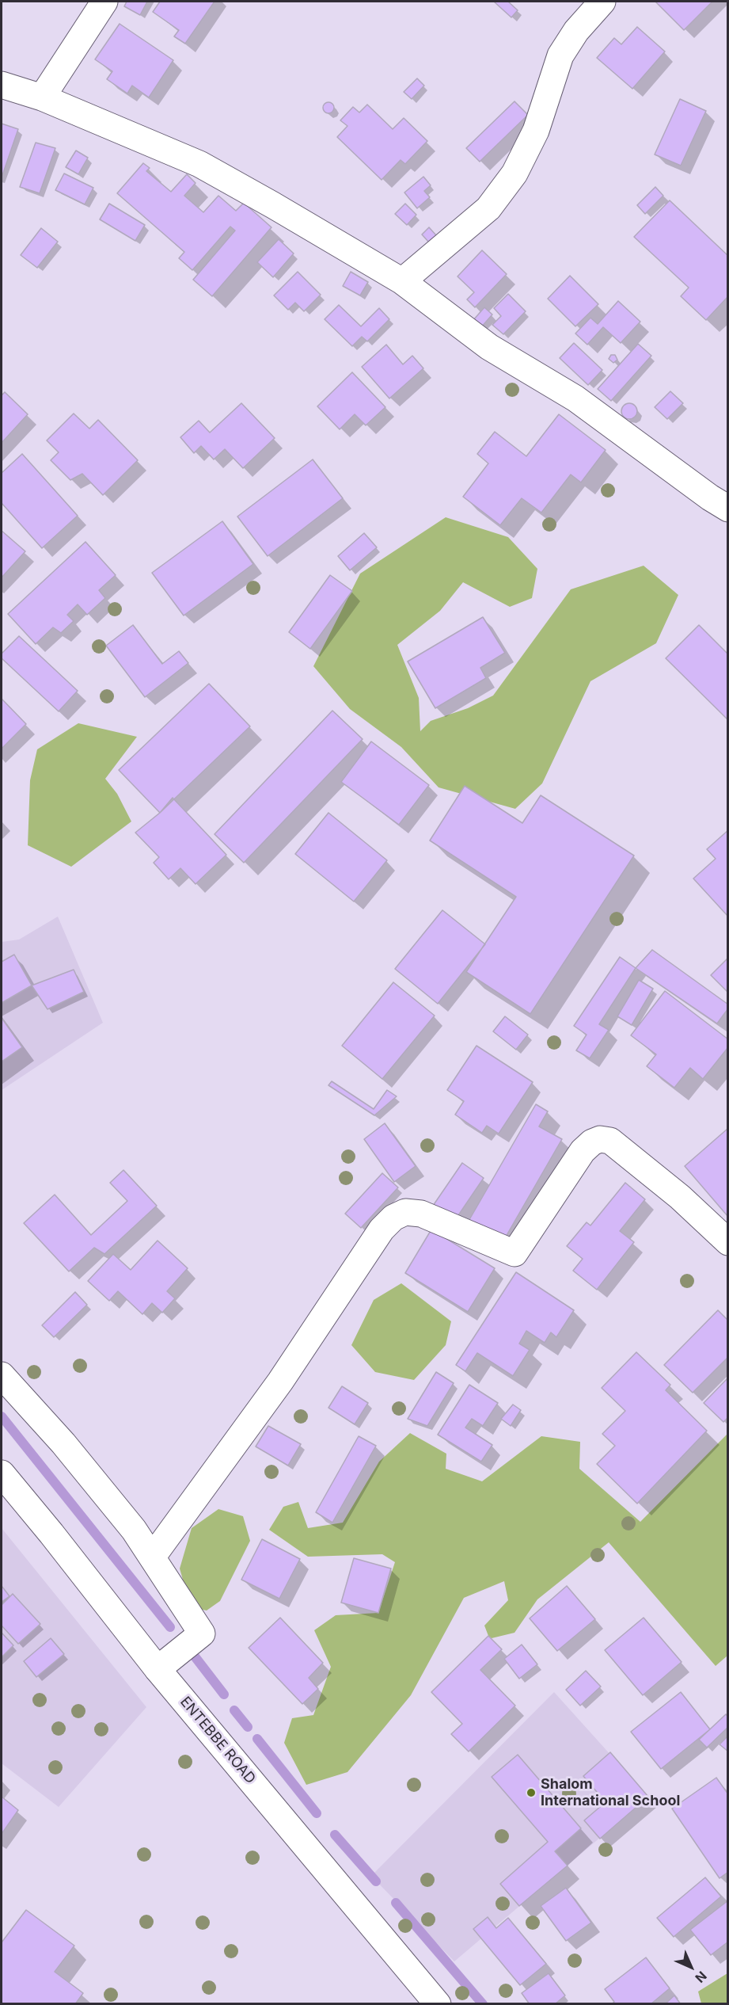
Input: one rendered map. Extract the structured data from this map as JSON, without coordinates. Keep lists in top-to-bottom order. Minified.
{"streets":{"street":["ENTEBBE ROAD"]},"places":["Shalom International School"],"north":"bottom right"}
